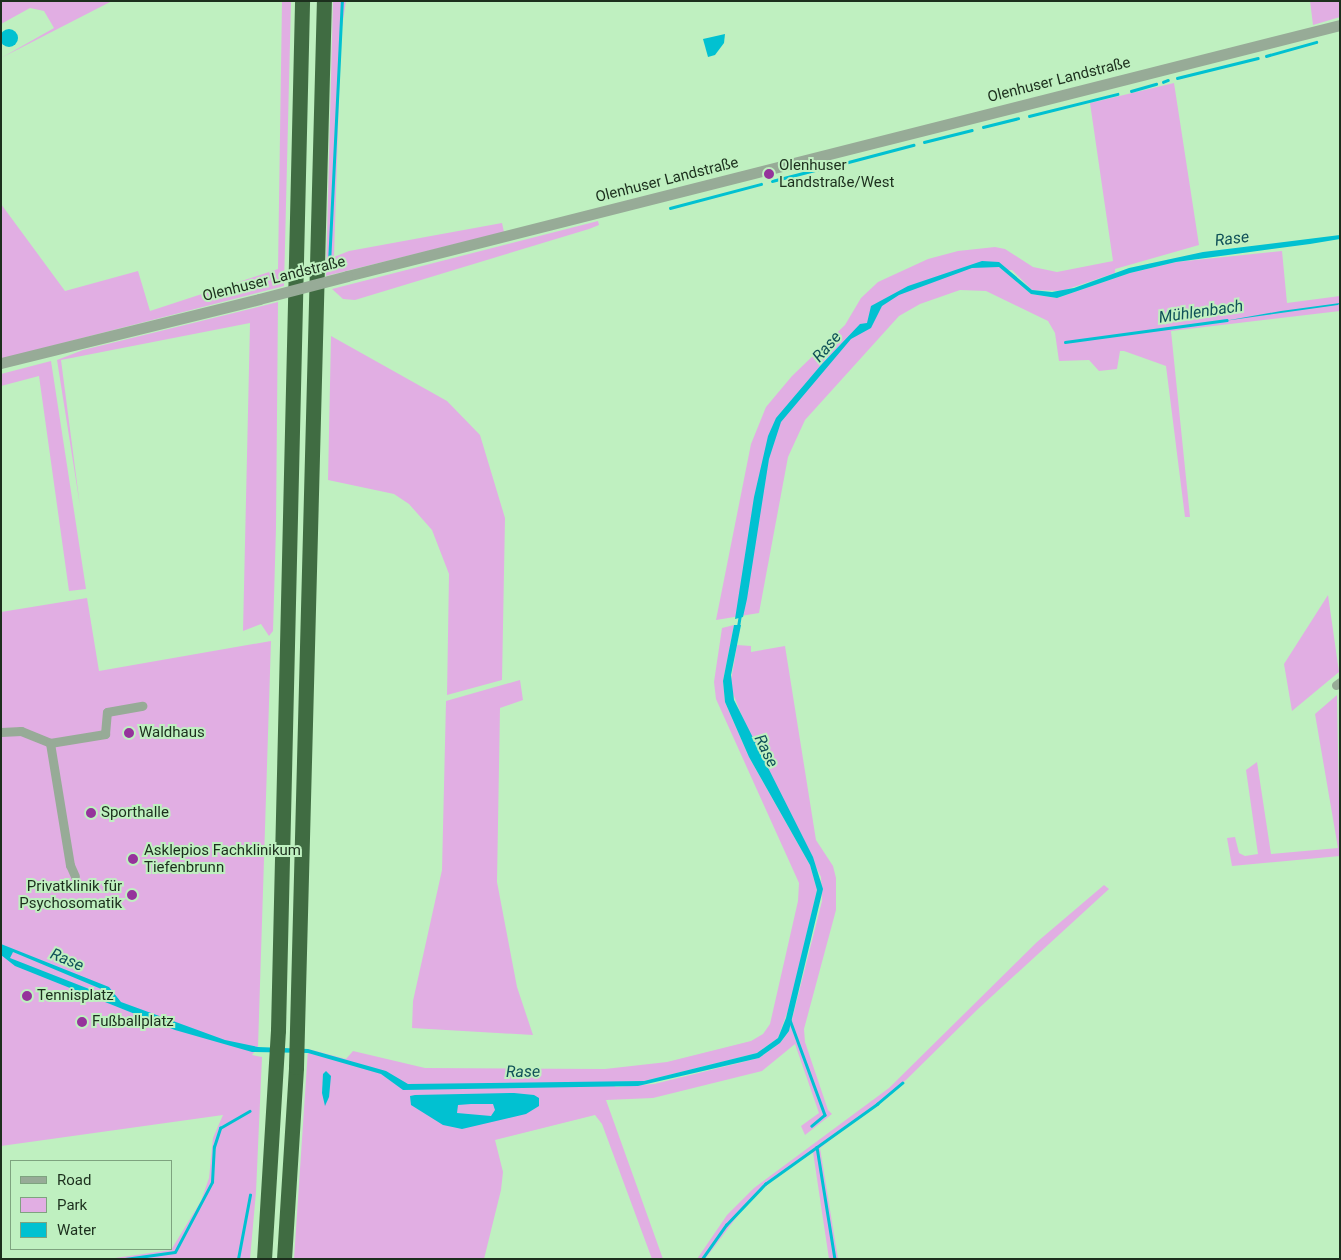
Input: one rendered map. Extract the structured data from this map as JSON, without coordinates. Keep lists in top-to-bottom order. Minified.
{"streets":{"street":["Olenhuser Landstraße"]},"water":["Rase","Mühlenbach"],"places":["Olenhuser Landstraße/West","Waldhaus","Sporthalle","Asklepios Fachklinikum Tiefenbrunn","Privatklinik für Psychosomatik","Tennisplatz","Fußballplatz"],"legend":["Road","Park","Water"]}
